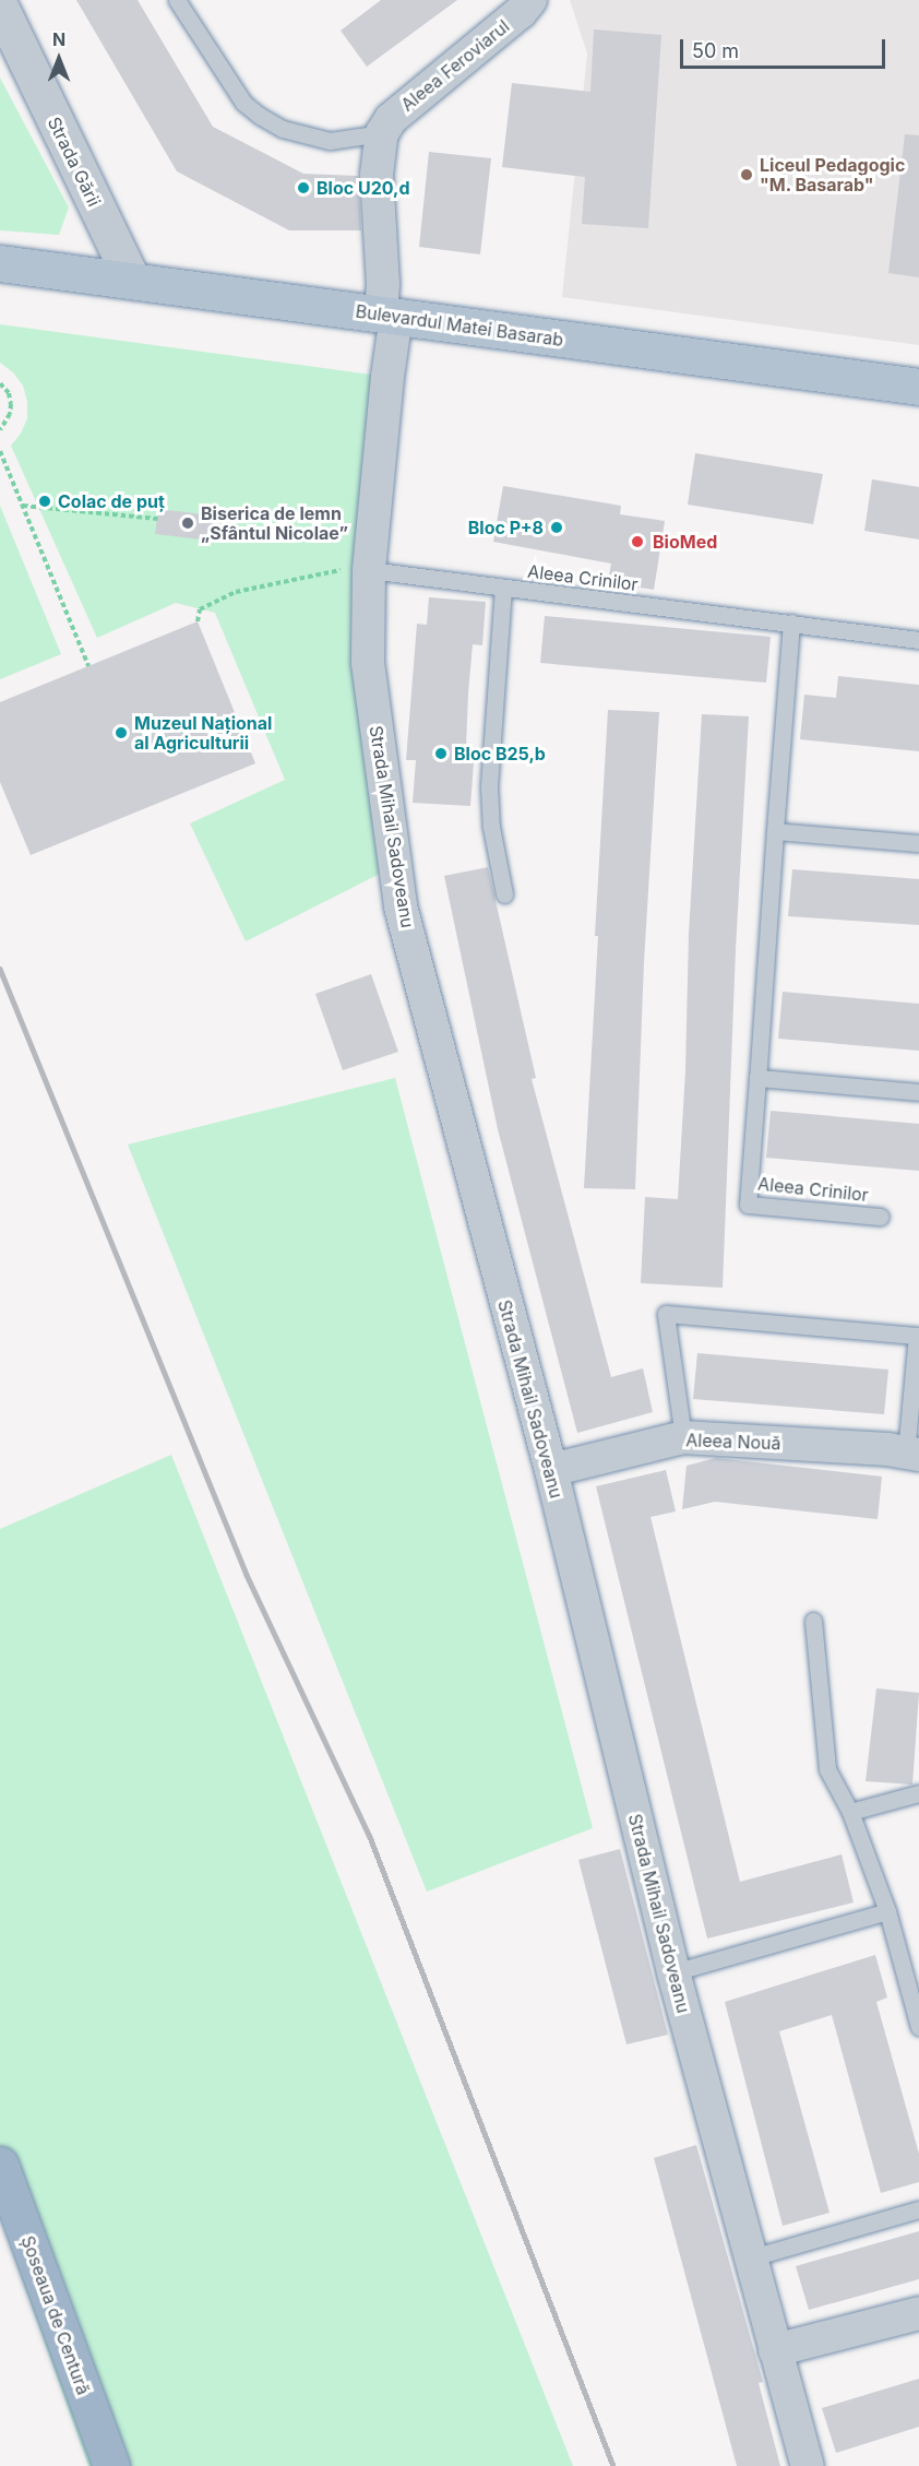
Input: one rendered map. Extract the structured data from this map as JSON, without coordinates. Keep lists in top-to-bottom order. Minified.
{"streets":{"highway":["Șoseaua de Centură"],"main road":["Bulevardul Matei Basarab"],"street":["Aleea Feroviarul","Strada Gării","Strada Mihail Sadoveanu","Aleea Nouă"],"lane":["Aleea Crinilor"]},"crossings":[["Strada Gării","Bulevardul Matei Basarab"],["Bulevardul Matei Basarab","Strada Mihail Sadoveanu"],["Aleea Crinilor","Strada Mihail Sadoveanu"],["Strada Mihail Sadoveanu","Aleea Nouă"]],"places":["Liceul Pedagogic \"M. Basarab\"","Bloc U20,d","Colac de puț","Biserica de lemn „Sfântul Nicolae”","Bloc P+8","BioMed","Muzeul Național al Agriculturii","Bloc B25,b"],"scale_bar":"50 m","north":"top"}
